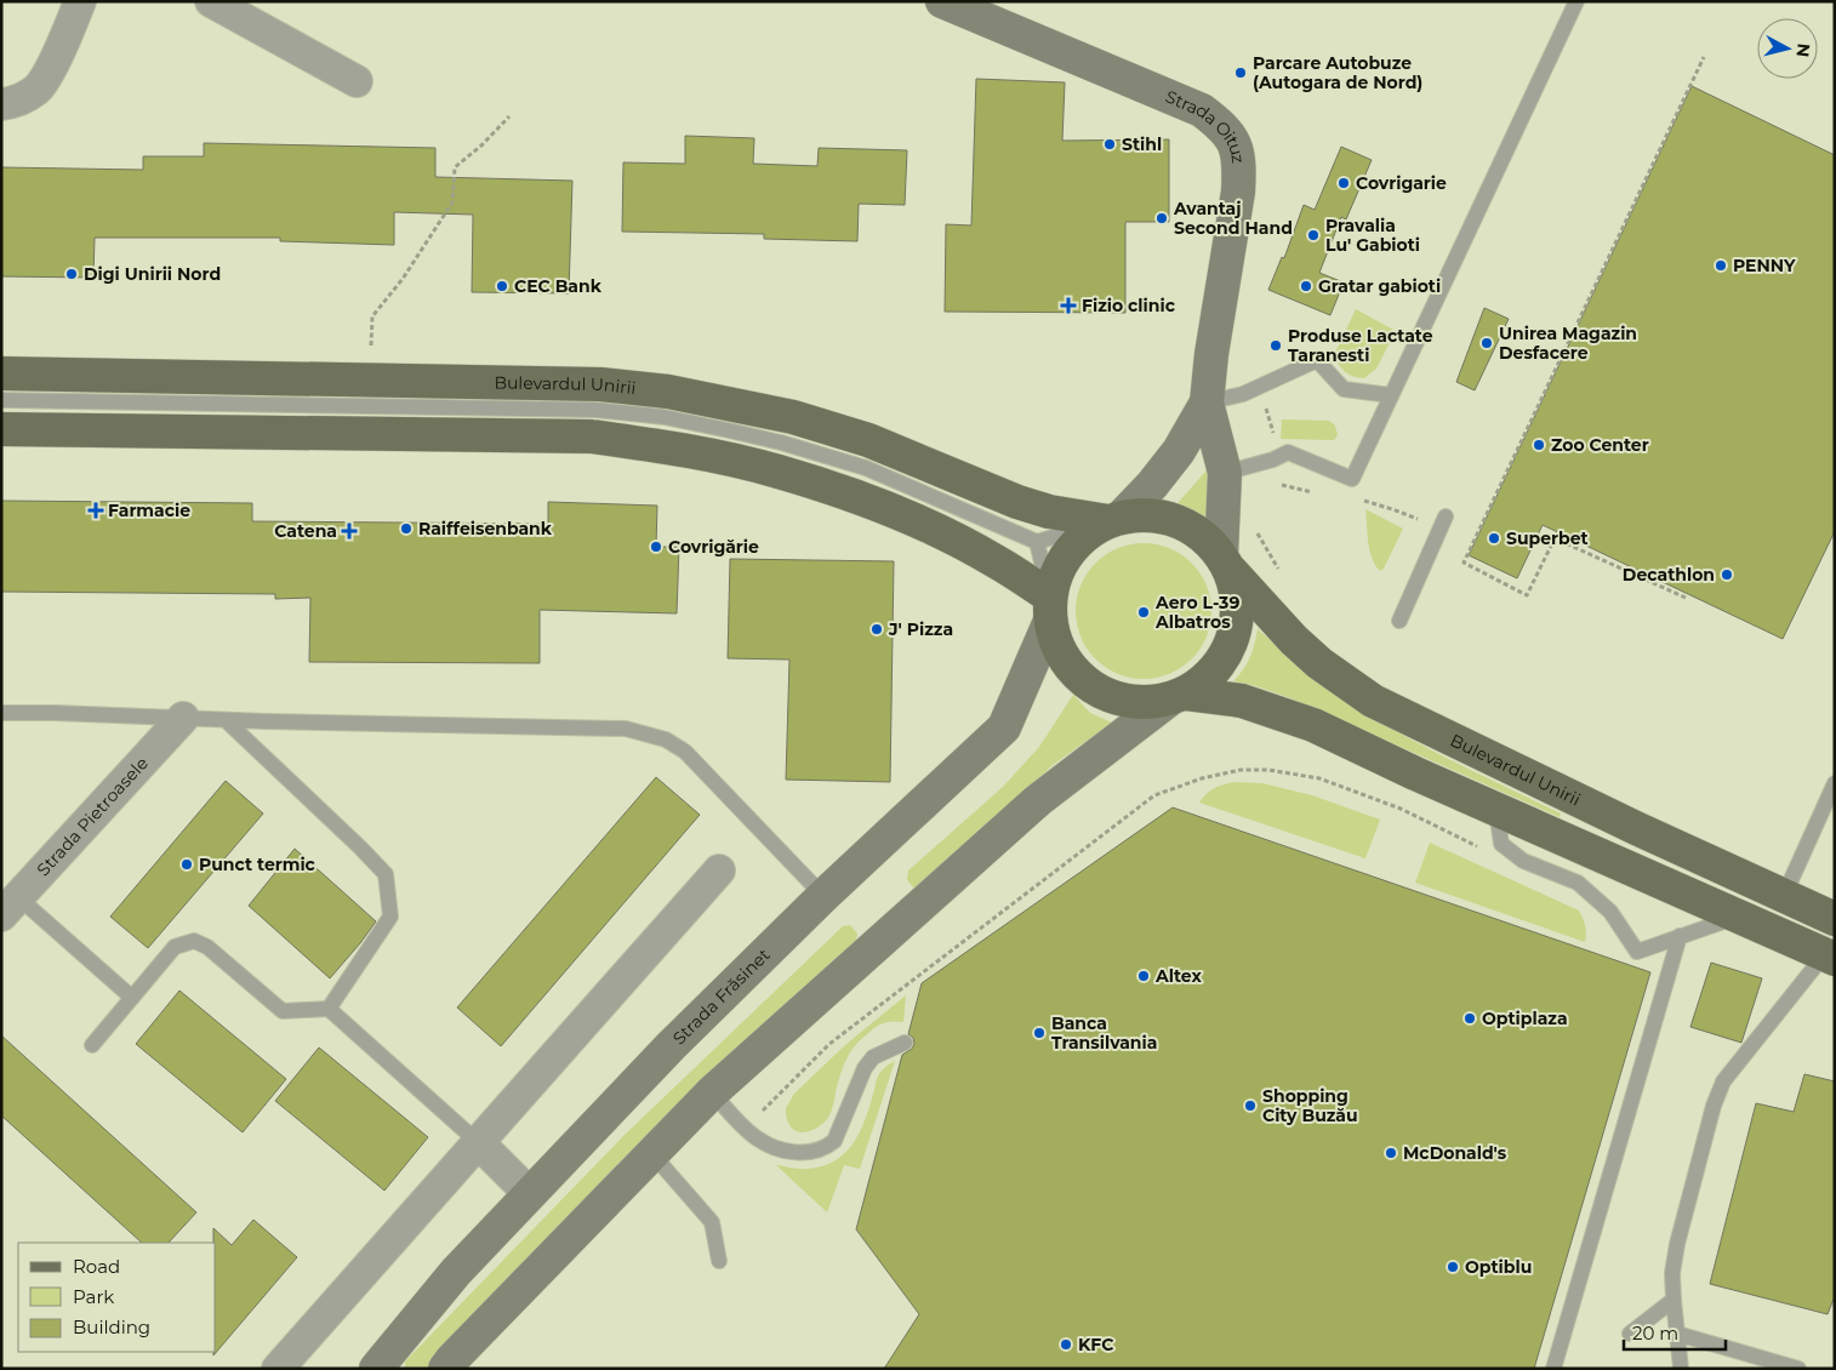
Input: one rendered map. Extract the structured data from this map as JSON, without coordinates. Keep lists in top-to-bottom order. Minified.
{"streets":{"main road":["Strada Oituz","Bulevardul Unirii","Strada Frăsinet"],"street":["Strada Pietroasele"]},"crossings":[["Strada Oituz","Bulevardul Unirii"],["Strada Oituz","Strada Frăsinet"],["Bulevardul Unirii","Strada Frăsinet"]],"places":{"other":["Parcare Autobuze (Autogara de Nord)","Stihl","Covrigarie","Avantaj Second Hand","Pravalia Lu' Gabioti","PENNY","Digi Unirii Nord","CEC Bank","Gratar gabioti","Unirea Magazin Desfacere","Produse Lactate Taranesti","Zoo Center","Raiffeisenbank","Superbet","Covrigărie","Decathlon","Aero L-39 Albatros","J' Pizza","Punct termic","Altex","Optiplaza","Banca Transilvania","Shopping City Buzău","McDonald's","Optiblu","KFC"],"health":["Fizio clinic","Farmacie","Catena"]},"legend":["Road","Park","Building"],"scale_bar":"20 m","north":"right"}
